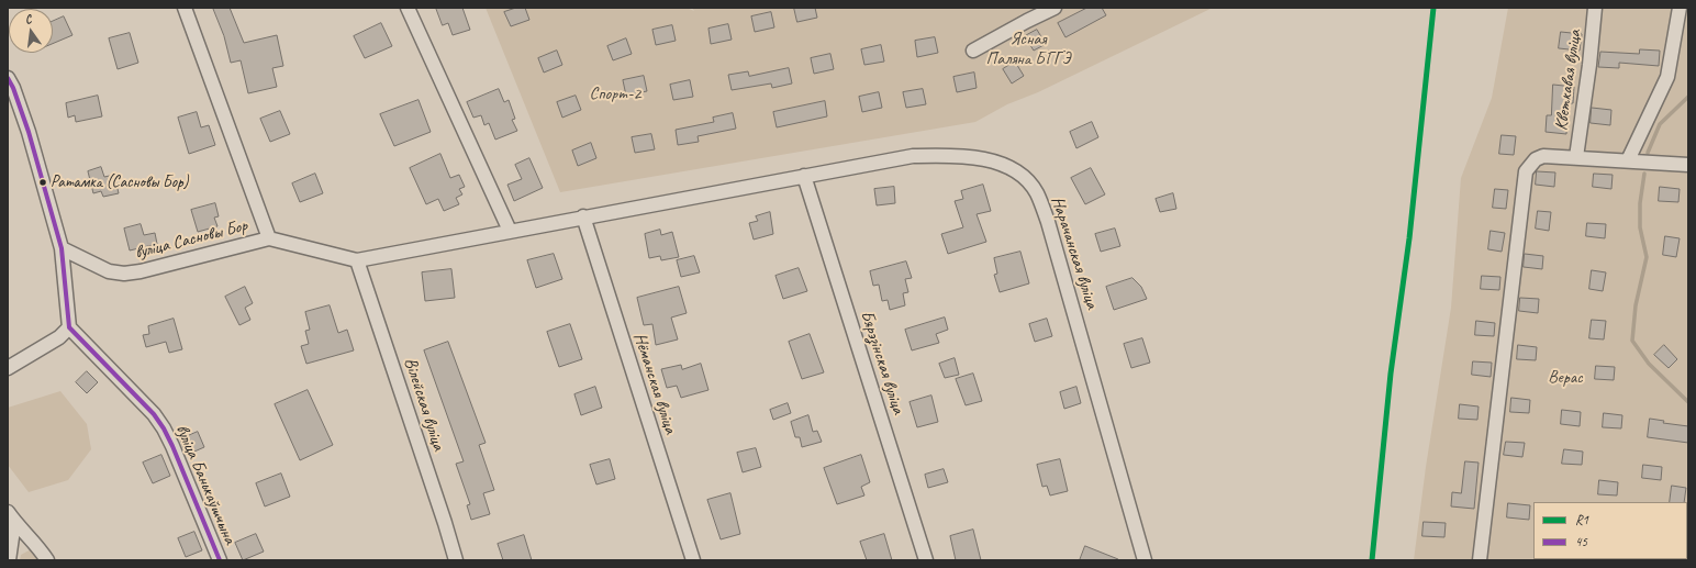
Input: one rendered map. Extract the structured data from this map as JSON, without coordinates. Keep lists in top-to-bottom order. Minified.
{"streets":{"street":["Кветкавая вуліца","вуліца Сасновы Бор","Нарачанская вуліца","Бярэзінская вуліца","Нёманская вуліца","Вілейская вуліца","вуліца Банькаўшчына"]},"crossings":[["Нарачанская вуліца","Бярэзінская вуліца"],["Нарачанская вуліца","Нёманская вуліца"],["Нарачанская вуліца","Вілейская вуліца"]],"parks":["Ясная Паляна БГГЭ","Спорт-2","Верас"],"places":["Ратамка (Сасновы Бор)"],"lines":["transit line R1","transit line 45"],"legend":["R1","45"],"north":"top"}
